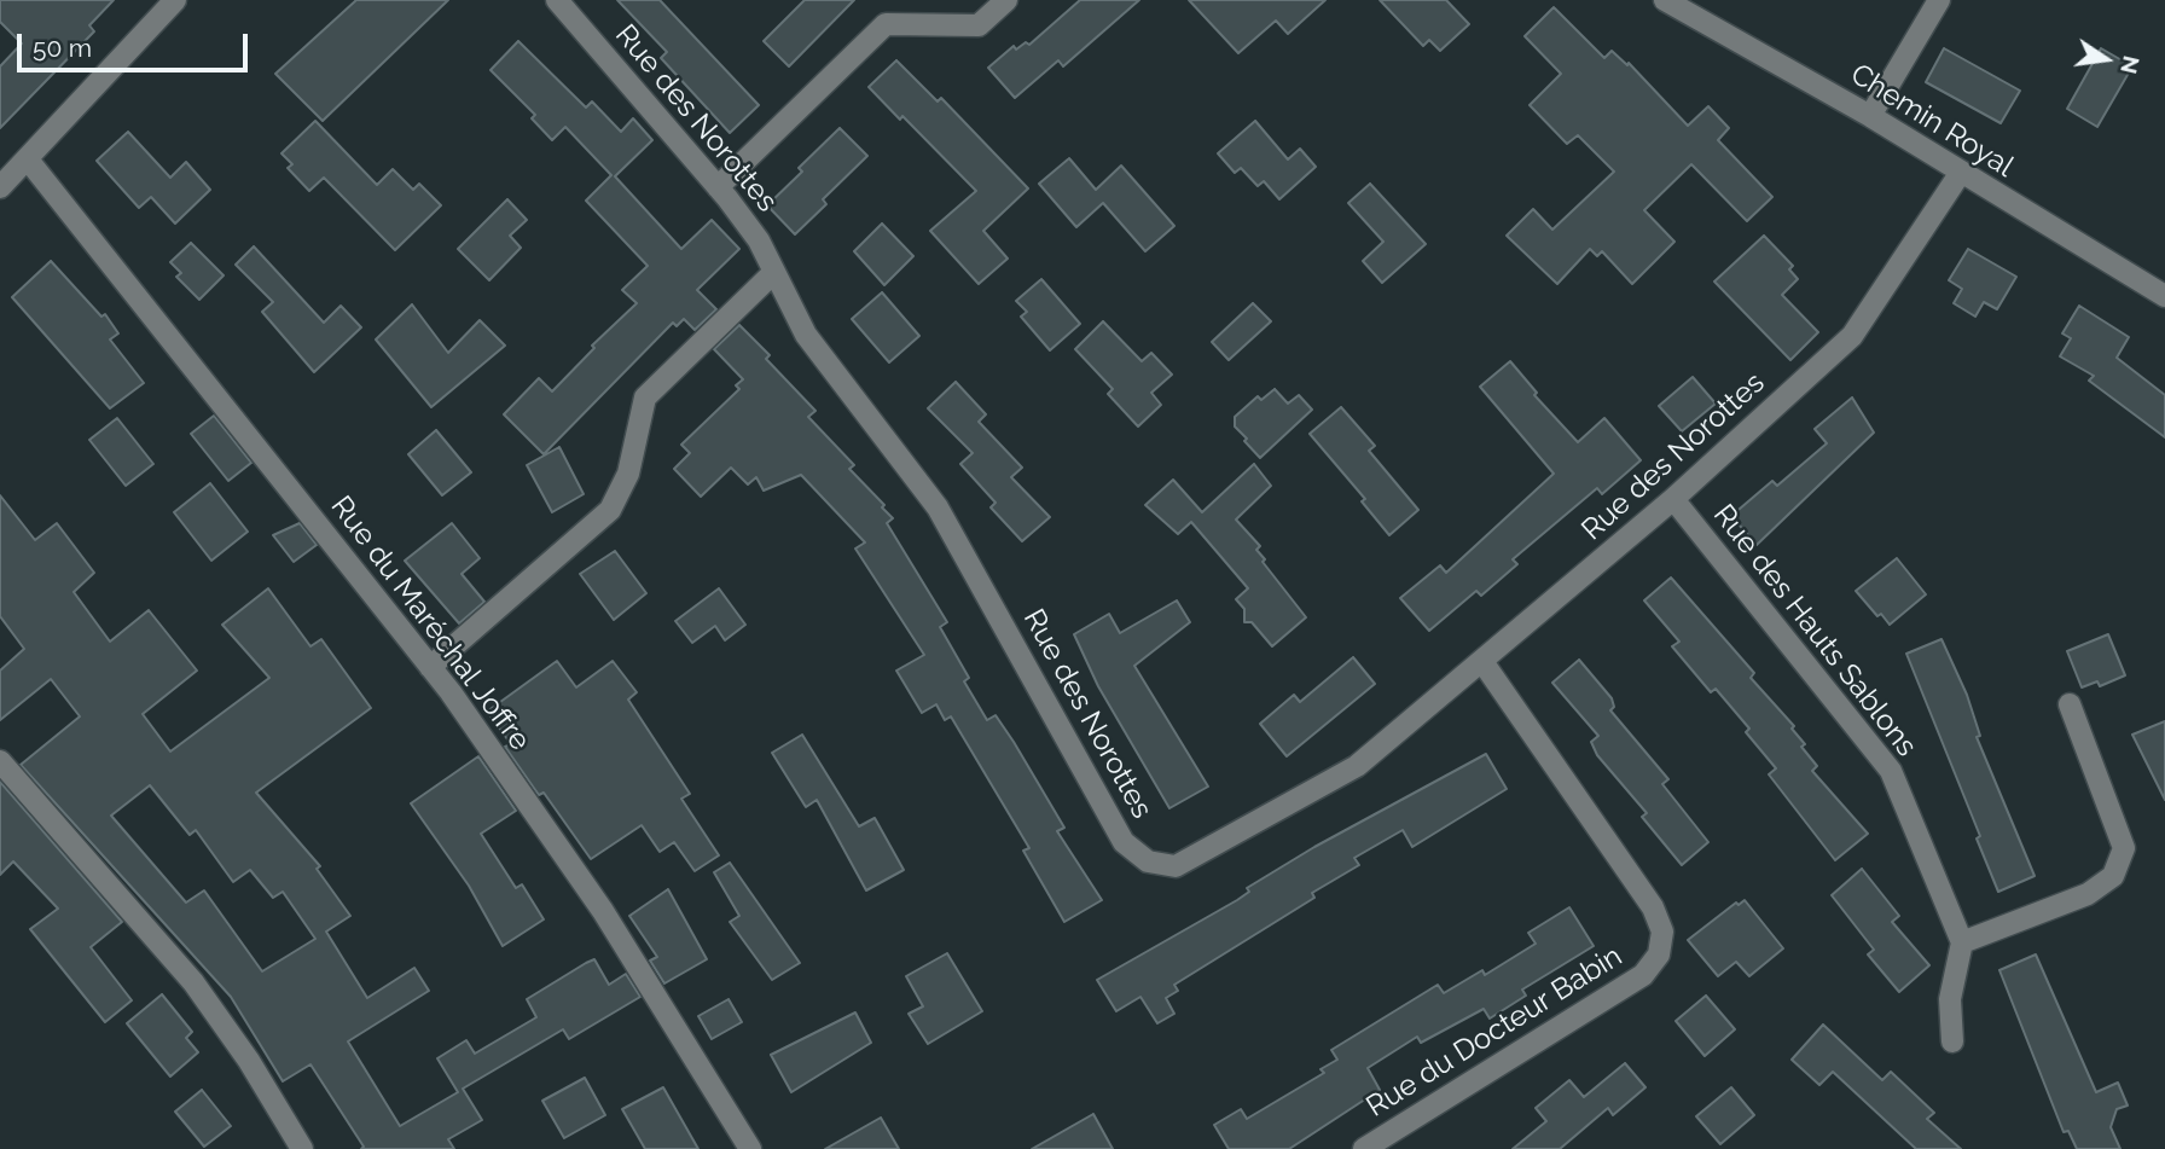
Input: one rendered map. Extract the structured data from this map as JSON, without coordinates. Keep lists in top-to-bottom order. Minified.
{"streets":{"street":["Rue des Norottes","Chemin Royal","Rue du Maréchal Joffre","Rue des Hauts Sablons","Rue du Docteur Babin"]},"crossings":[["Rue des Norottes","Chemin Royal"],["Rue des Norottes","Rue des Hauts Sablons"],["Rue des Norottes","Rue du Docteur Babin"]],"scale_bar":"50 m","north":"right"}
